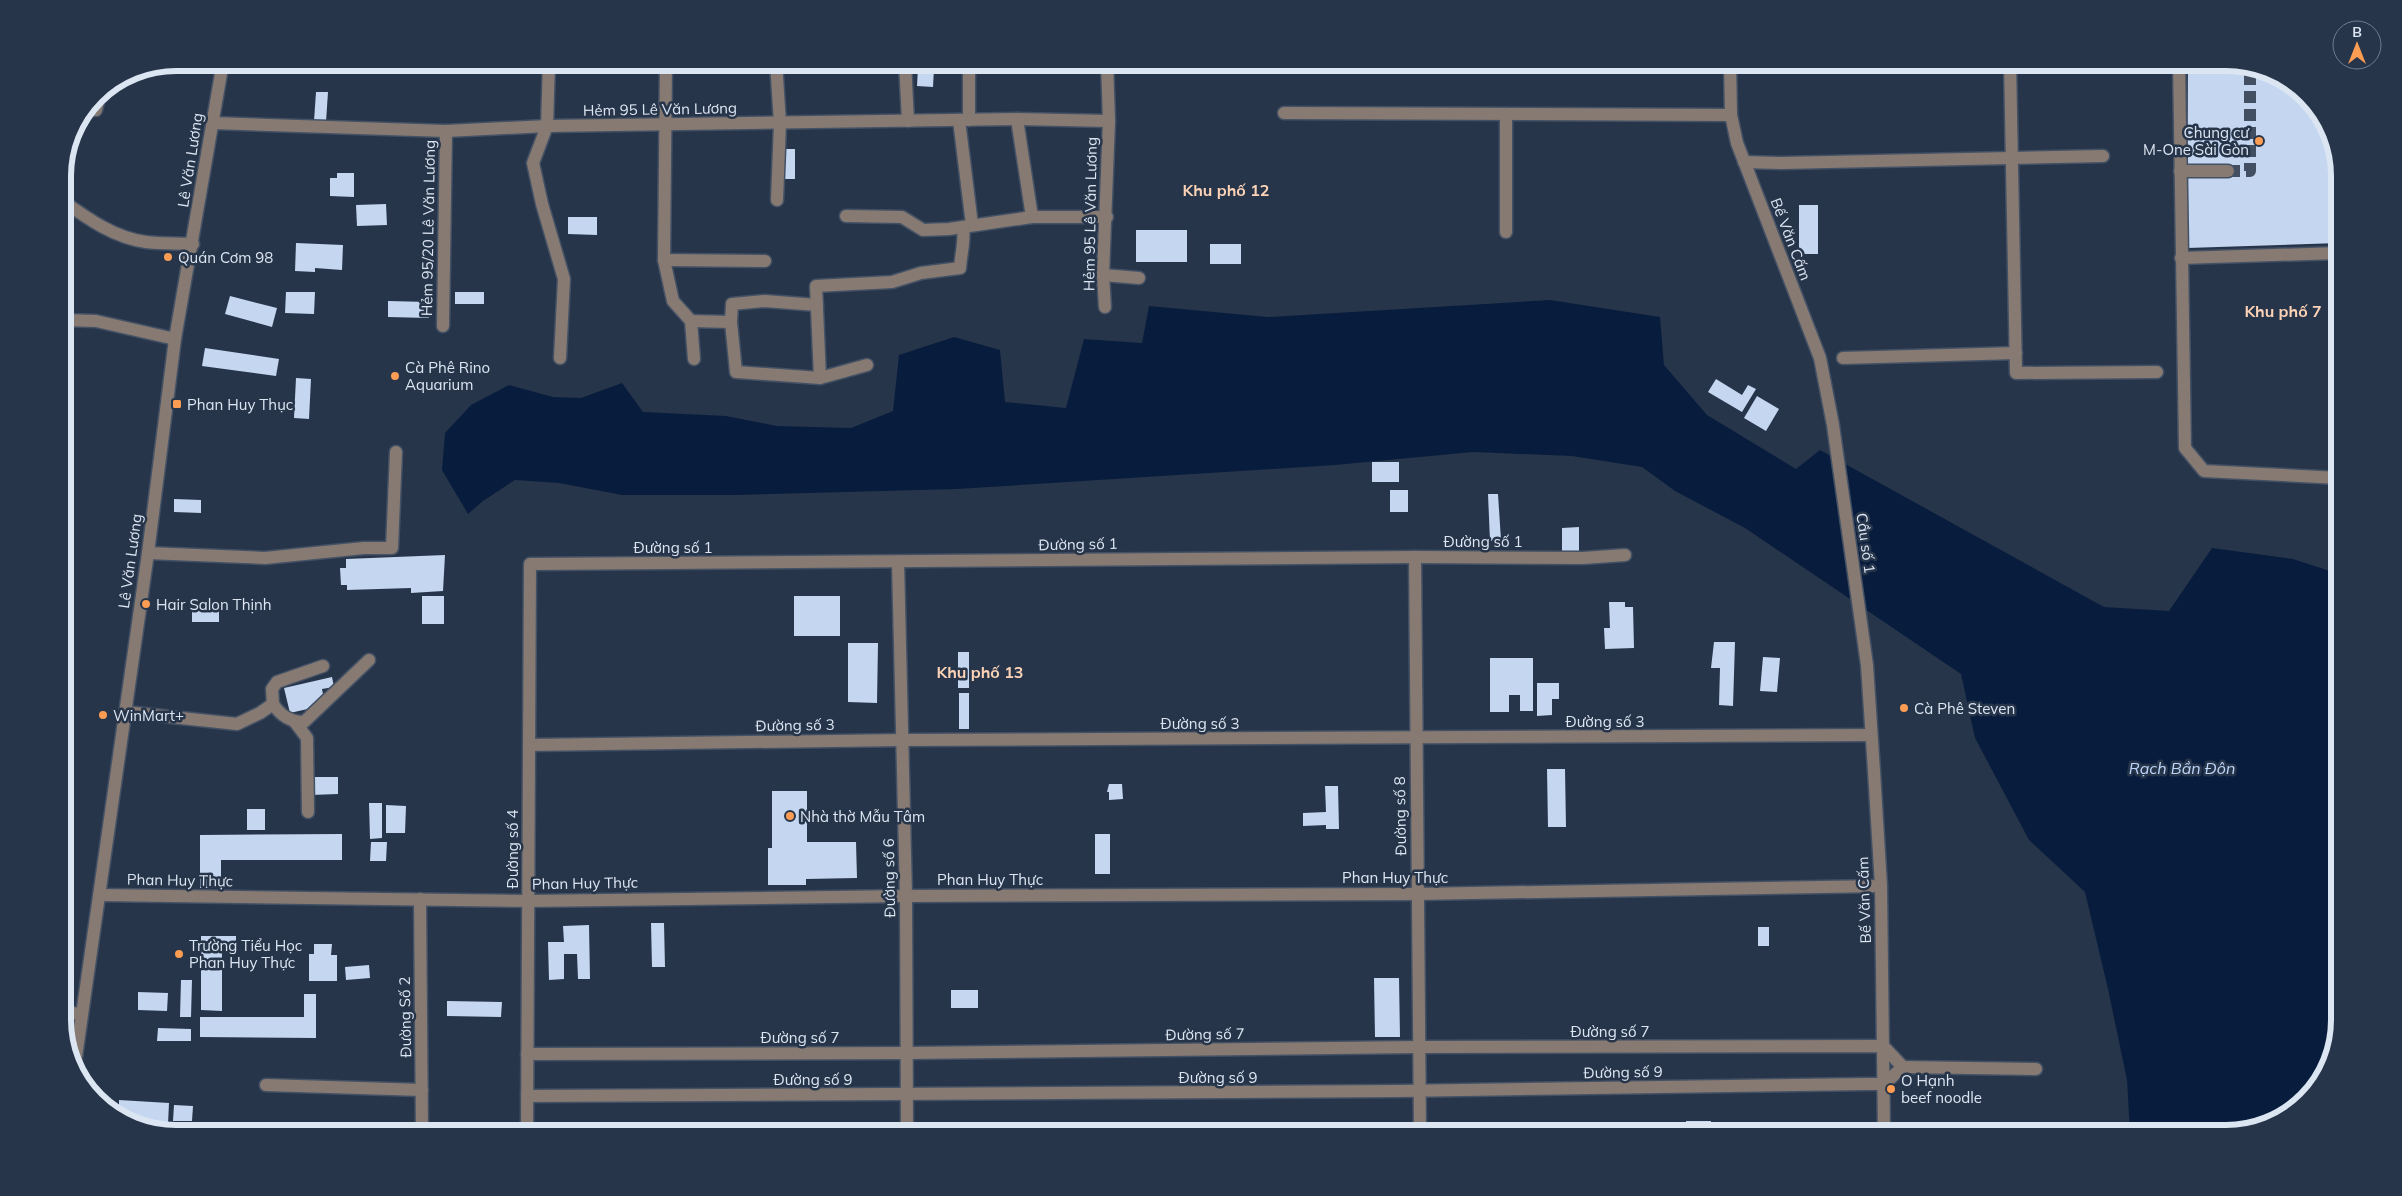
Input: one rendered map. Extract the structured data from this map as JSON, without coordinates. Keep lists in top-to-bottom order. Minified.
{"streets":{"street":["Hẻm 95 Lê Văn Lương","Lê Văn Lương","Hẻm 95/20 Lê Văn Lương","Bế Văn Cấm","Đường số 1","Cầu số 1","Đường số 3","Đường số 8","Đường số 4","Phan Huy Thực","Đường số 6","Đường Số 2","Đường số 7","Đường số 9"]},"crossings":[["Hẻm 95 Lê Văn Lương","Lê Văn Lương"],["Hẻm 95 Lê Văn Lương","Hẻm 95/20 Lê Văn Lương"],["Lê Văn Lương","Phan Huy Thực"],["Bế Văn Cấm","Cầu số 1"],["Bế Văn Cấm","Đường số 3"],["Bế Văn Cấm","Phan Huy Thực"],["Bế Văn Cấm","Đường số 7"],["Bế Văn Cấm","Đường số 9"],["Đường số 1","Đường số 8"],["Đường số 1","Đường số 4"],["Đường số 1","Đường số 6"],["Đường số 3","Đường số 8"],["Đường số 3","Đường số 4"],["Đường số 3","Đường số 6"],["Đường số 8","Phan Huy Thực"],["Đường số 8","Đường số 7"],["Đường số 8","Đường số 9"],["Đường số 4","Phan Huy Thực"],["Đường số 4","Đường số 7"],["Đường số 4","Đường số 9"],["Phan Huy Thực","Đường số 6"],["Phan Huy Thực","Đường Số 2"],["Đường số 6","Đường số 7"],["Đường số 6","Đường số 9"]],"districts":["Khu phố 12","Khu phố 7","Khu phố 13"],"water":["Rạch Bần Đôn"],"places":{"other":["Chung cư M-One Sài Gòn","Quán Cơm 98","Cà Phê Rino Aquarium","Hair Salon Thịnh","Cà Phê Steven","WinMart+","Nhà thờ Mẫu Tâm","Trường Tiểu Học Phan Huy Thực","O Hạnh beef noodle"],"transit":["Phan Huy Thục"]},"north":"top"}
